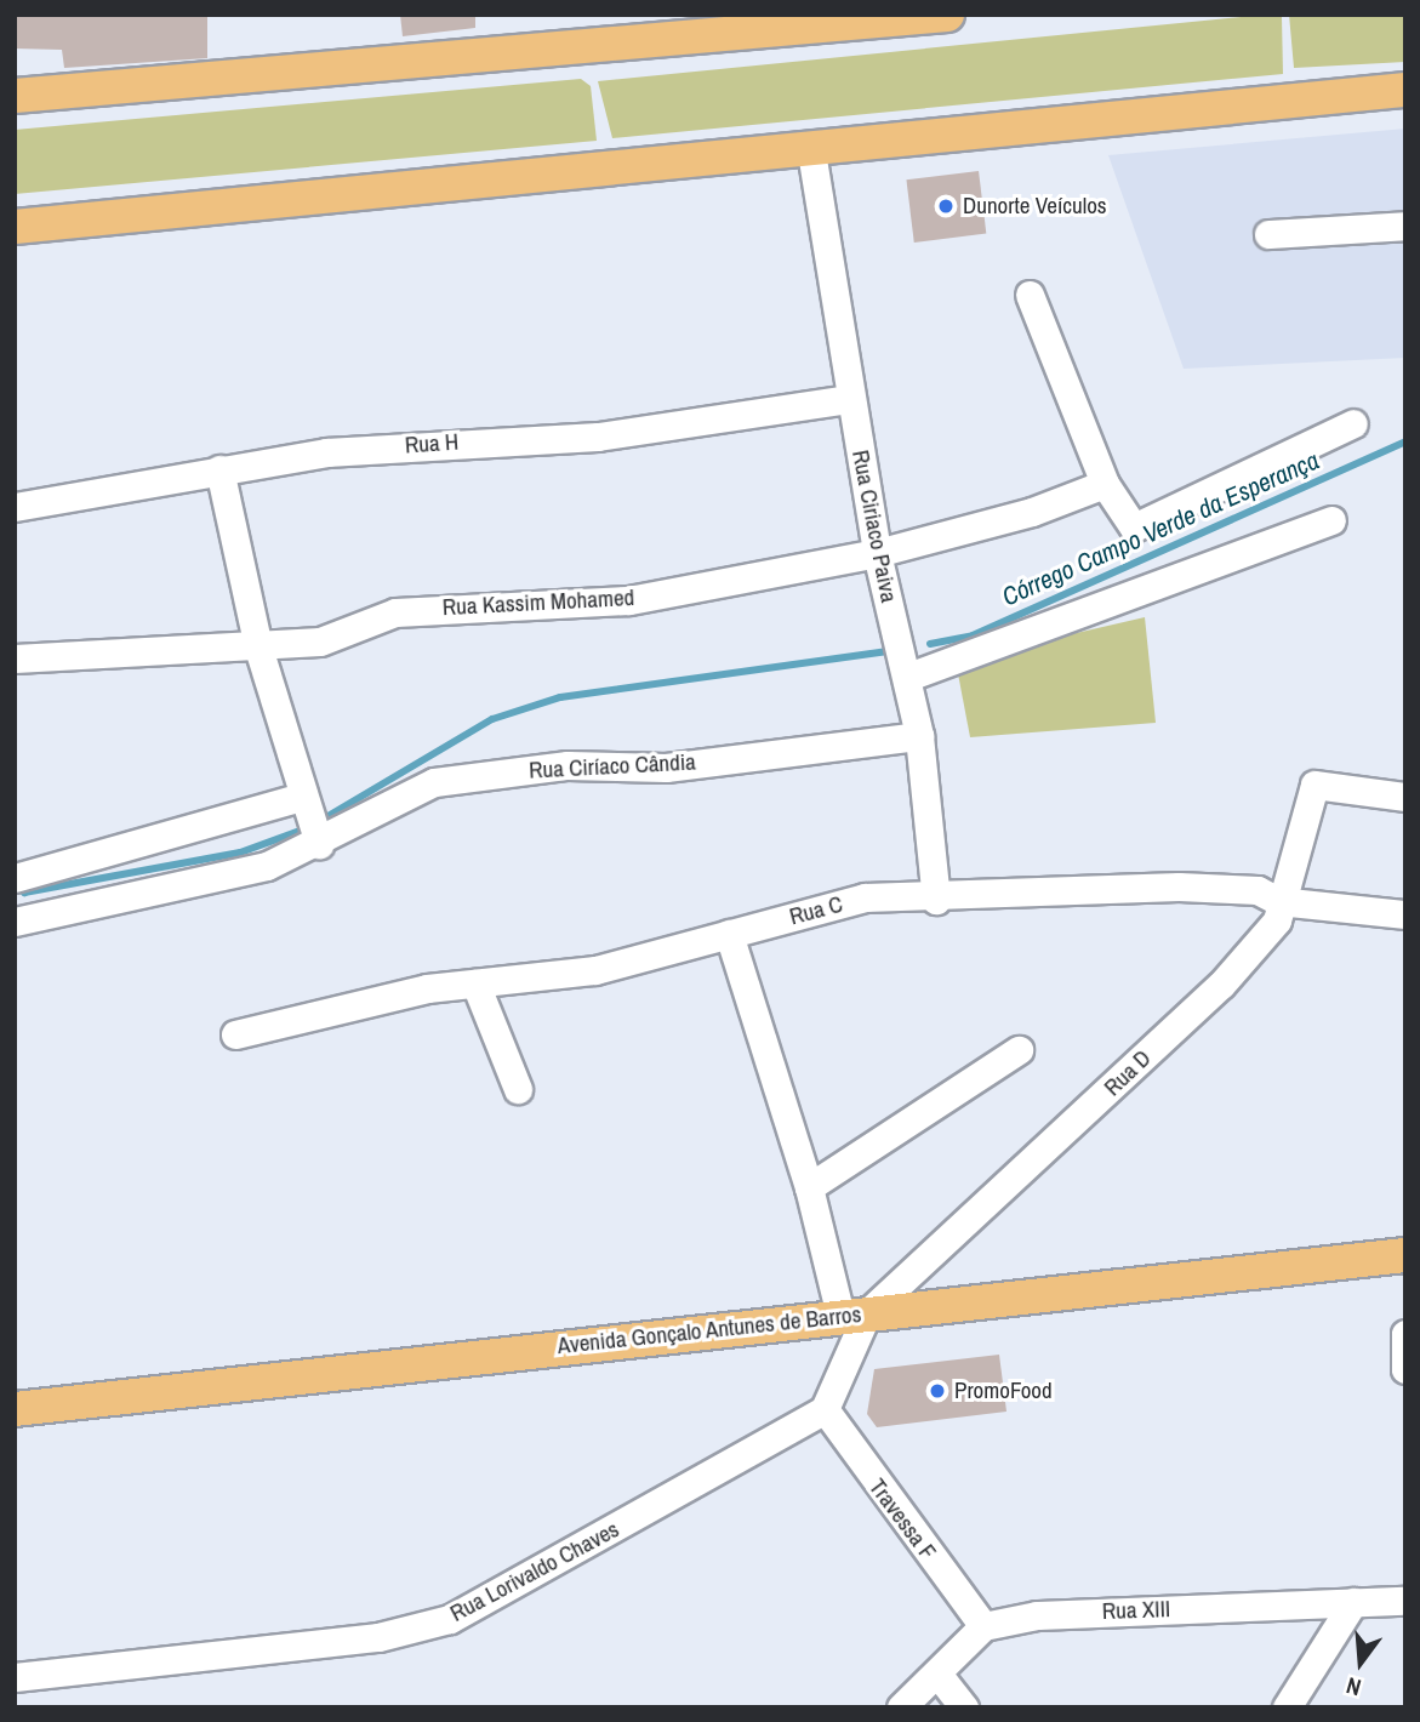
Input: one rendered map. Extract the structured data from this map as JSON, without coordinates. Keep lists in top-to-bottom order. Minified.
{"streets":{"main road":["Avenida Gonçalo Antunes de Barros"],"street":["Rua H","Rua Ciriaco Paiva","Rua Kassim Mohamed","Rua Ciríaco Cândia","Rua C","Rua D","Travessa F","Rua Lorivaldo Chaves","Rua XIII"]},"crossings":[["Rua H","Rua Ciriaco Paiva"],["Rua Ciriaco Paiva","Rua Kassim Mohamed"],["Rua Ciriaco Paiva","Rua Ciríaco Cândia"],["Rua Ciriaco Paiva","Rua C"],["Rua C","Rua D"],["Rua D","Avenida Gonçalo Antunes de Barros"],["Travessa F","Rua Lorivaldo Chaves"],["Travessa F","Rua XIII"]],"water":["Córrego Campo Verde da Esperança"],"places":["Dunorte Veículos","PromoFood"],"north":"bottom"}
